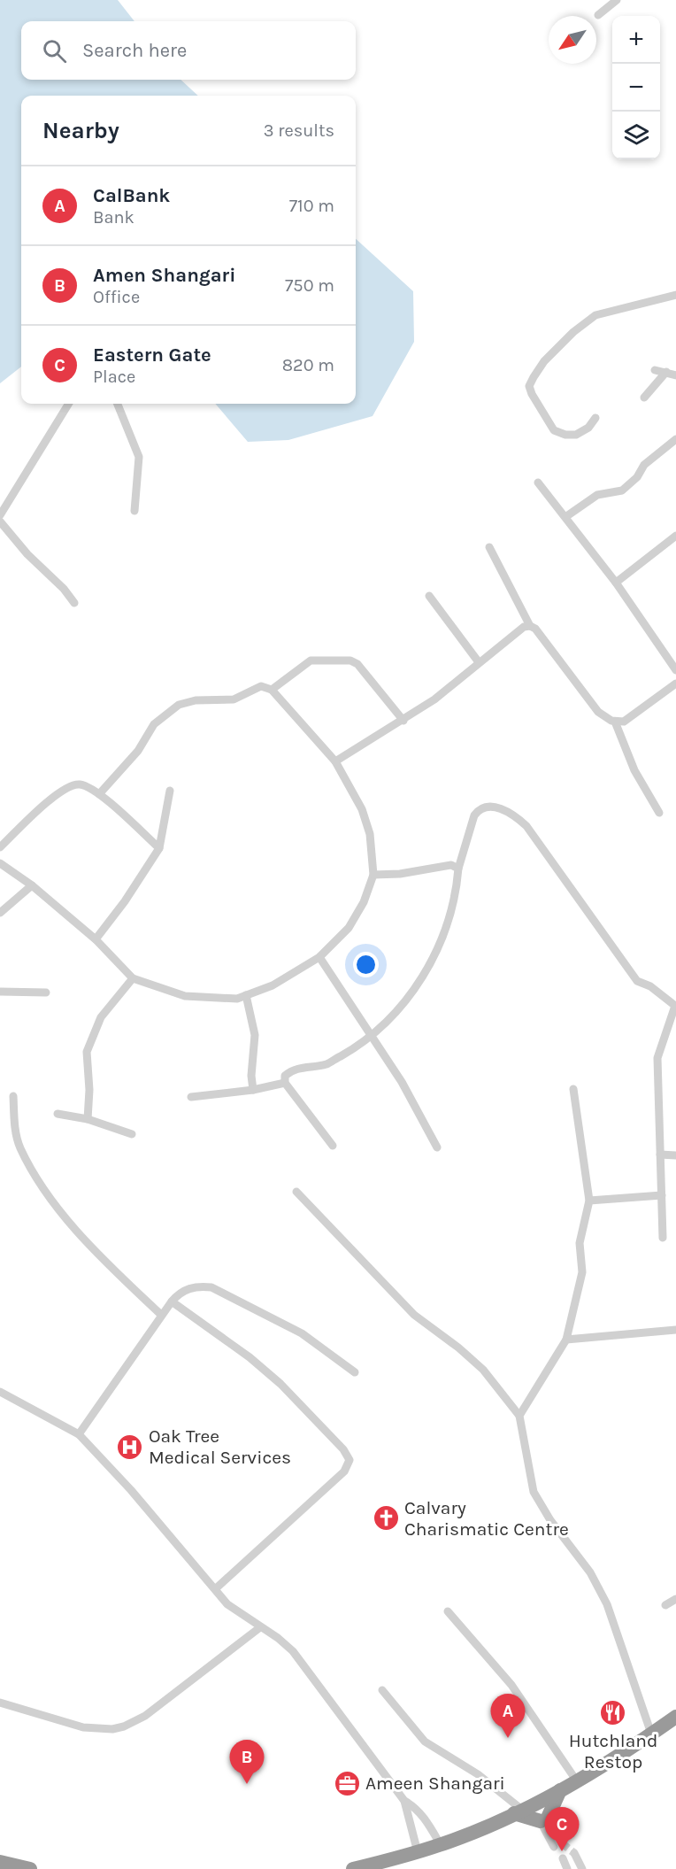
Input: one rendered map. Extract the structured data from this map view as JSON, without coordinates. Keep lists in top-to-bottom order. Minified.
{"places":{"hospital":["Oak Tree Medical Services"],"church":["Calvary Charismatic Centre"],"restaurant":["Hutchland Restop"],"office":["Ameen Shangari"]},"north":"bottom left","page":{"map_buttons":["+","−"],"search":"Search here","heading":["Nearby","3 results"],"list":[{"mark":"A","name":"CalBank","note":"Bank","value":"710 m"},{"mark":"B","name":"Amen Shangari","note":"Office","value":"750 m"},{"mark":"C","name":"Eastern Gate","note":"Place","value":"820 m"}],"pins":["A","B","C"]}}
